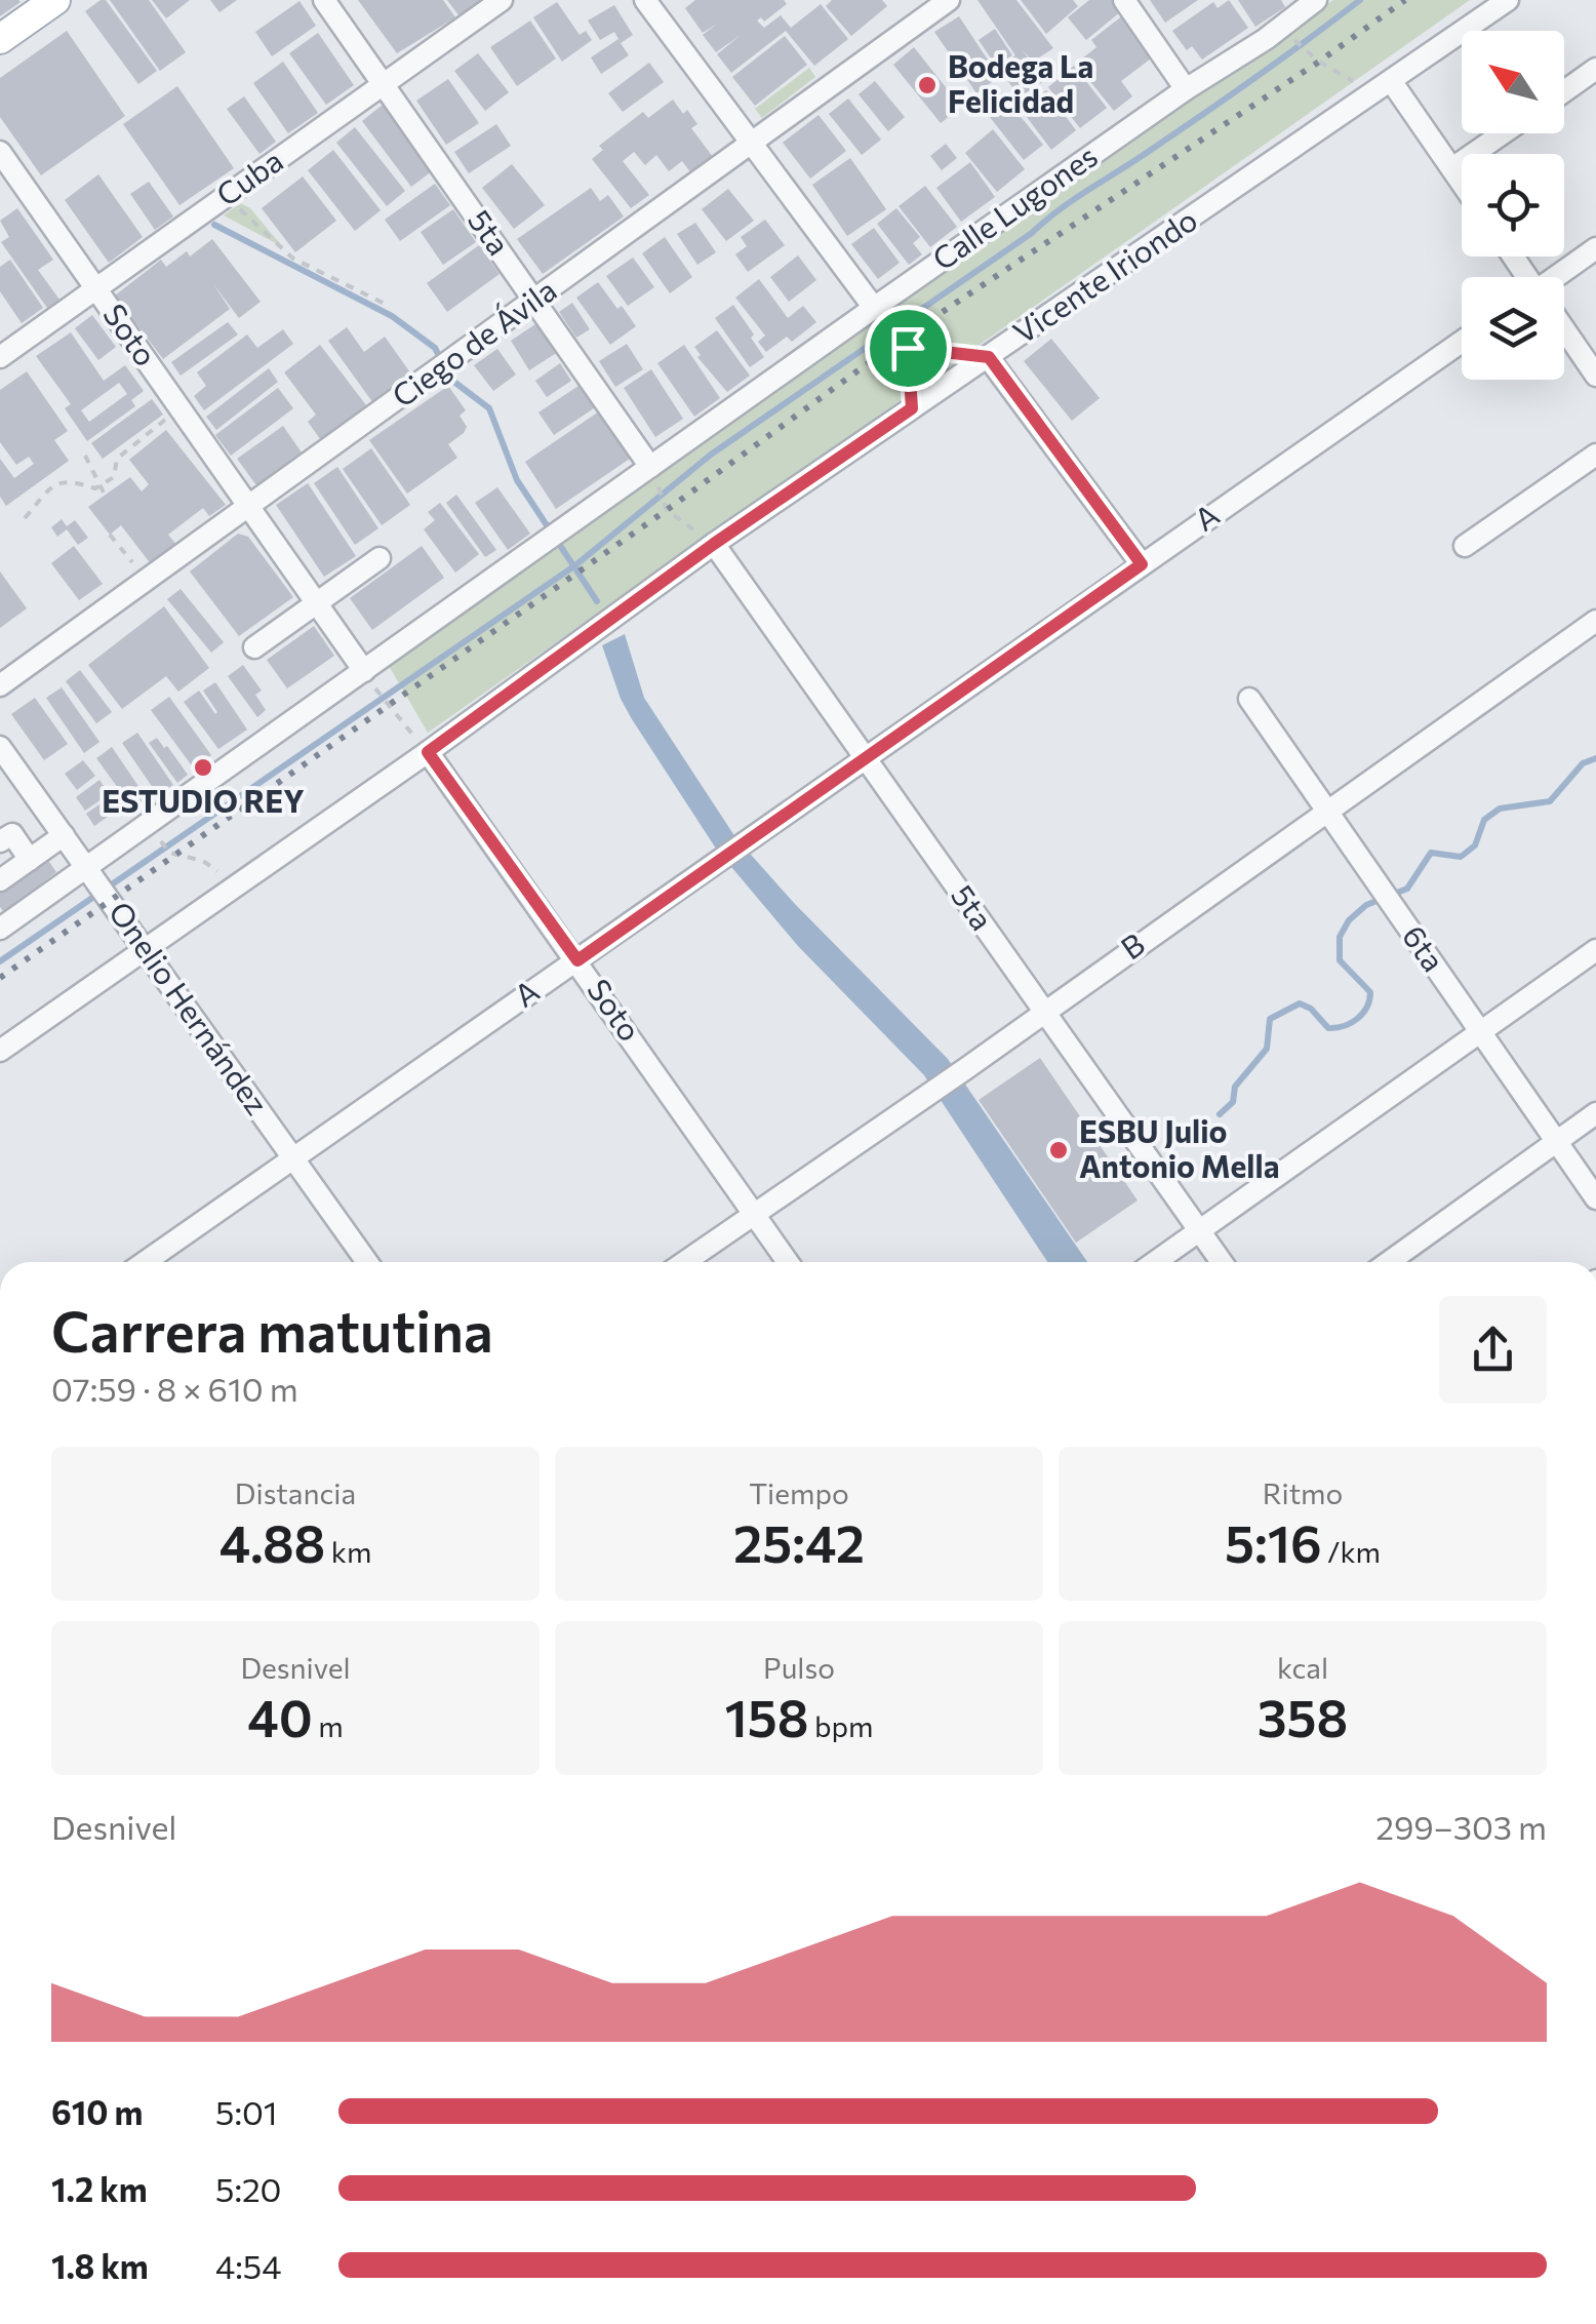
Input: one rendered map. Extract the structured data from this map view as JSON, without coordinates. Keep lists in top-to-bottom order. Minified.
{"streets":{"street":["Cuba","Calle Lugones","5ta","Vicente Iriondo","Soto","Ciego de Ávila","A","B","6ta","Onelio Hernández"]},"crossings":[["Cuba","5ta"],["Cuba","Soto"],["Calle Lugones","5ta"],["Calle Lugones","Soto"],["Calle Lugones","Onelio Hernández"],["5ta","Vicente Iriondo"],["5ta","Ciego de Ávila"],["5ta","A"],["5ta","B"],["Vicente Iriondo","Soto"],["Vicente Iriondo","Onelio Hernández"],["Soto","Ciego de Ávila"],["Soto","A"],["Soto","B"],["A","Onelio Hernández"],["B","6ta"]],"places":["Bodega La Felicidad","ESTUDIO REY","ESBU Julio Antonio Mella"],"north":"top left","page":{"heading":["Carrera matutina","07:59 · 8 × 610 m"],"stats":[["Distancia","4.88 km"],["Tiempo","25:42"],["Ritmo","5:16 /km"],["Desnivel","40 m"],["Pulso","158 bpm"],["kcal","358"]],"chart":["Desnivel","299–303 m"],"list":[{"name":"610 m","note":"5:01"},{"name":"1.2 km","note":"5:20"},{"name":"1.8 km","note":"4:54"}]}}
